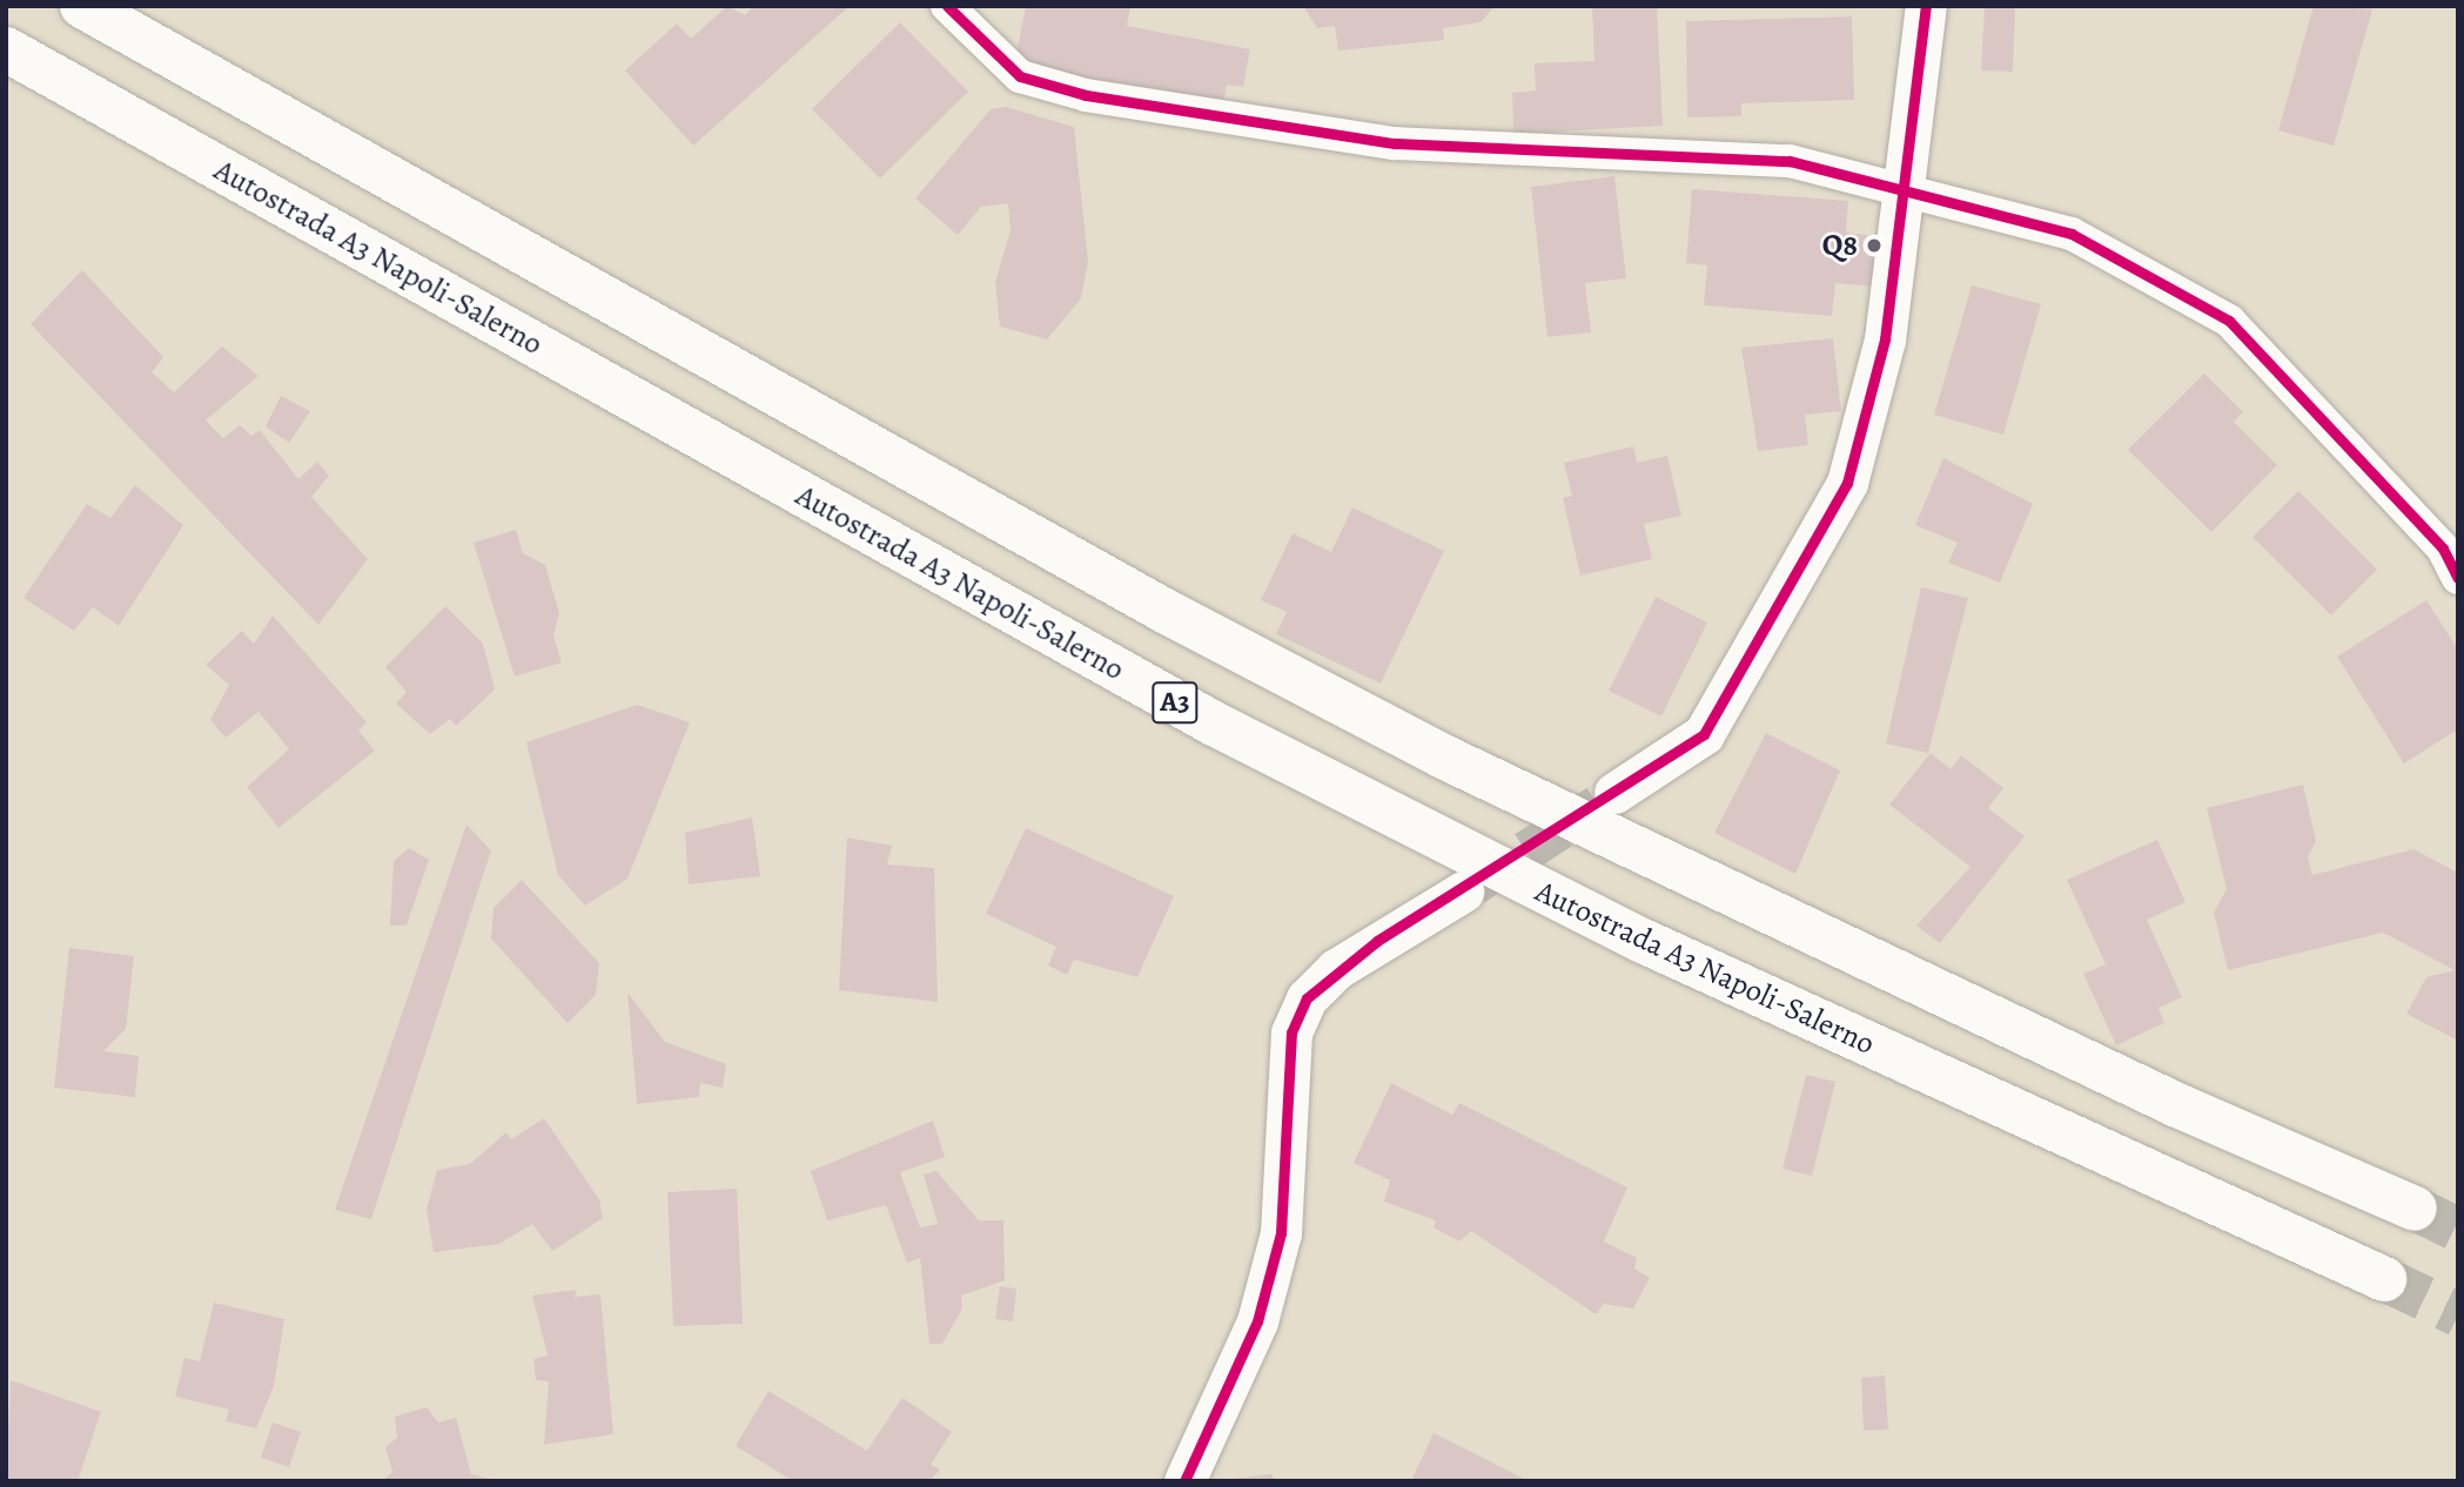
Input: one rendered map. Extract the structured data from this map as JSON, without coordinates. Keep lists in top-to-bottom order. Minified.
{"streets":{"highway":["Autostrada A3 Napoli-Salerno","A3"]},"places":["Q8"]}
